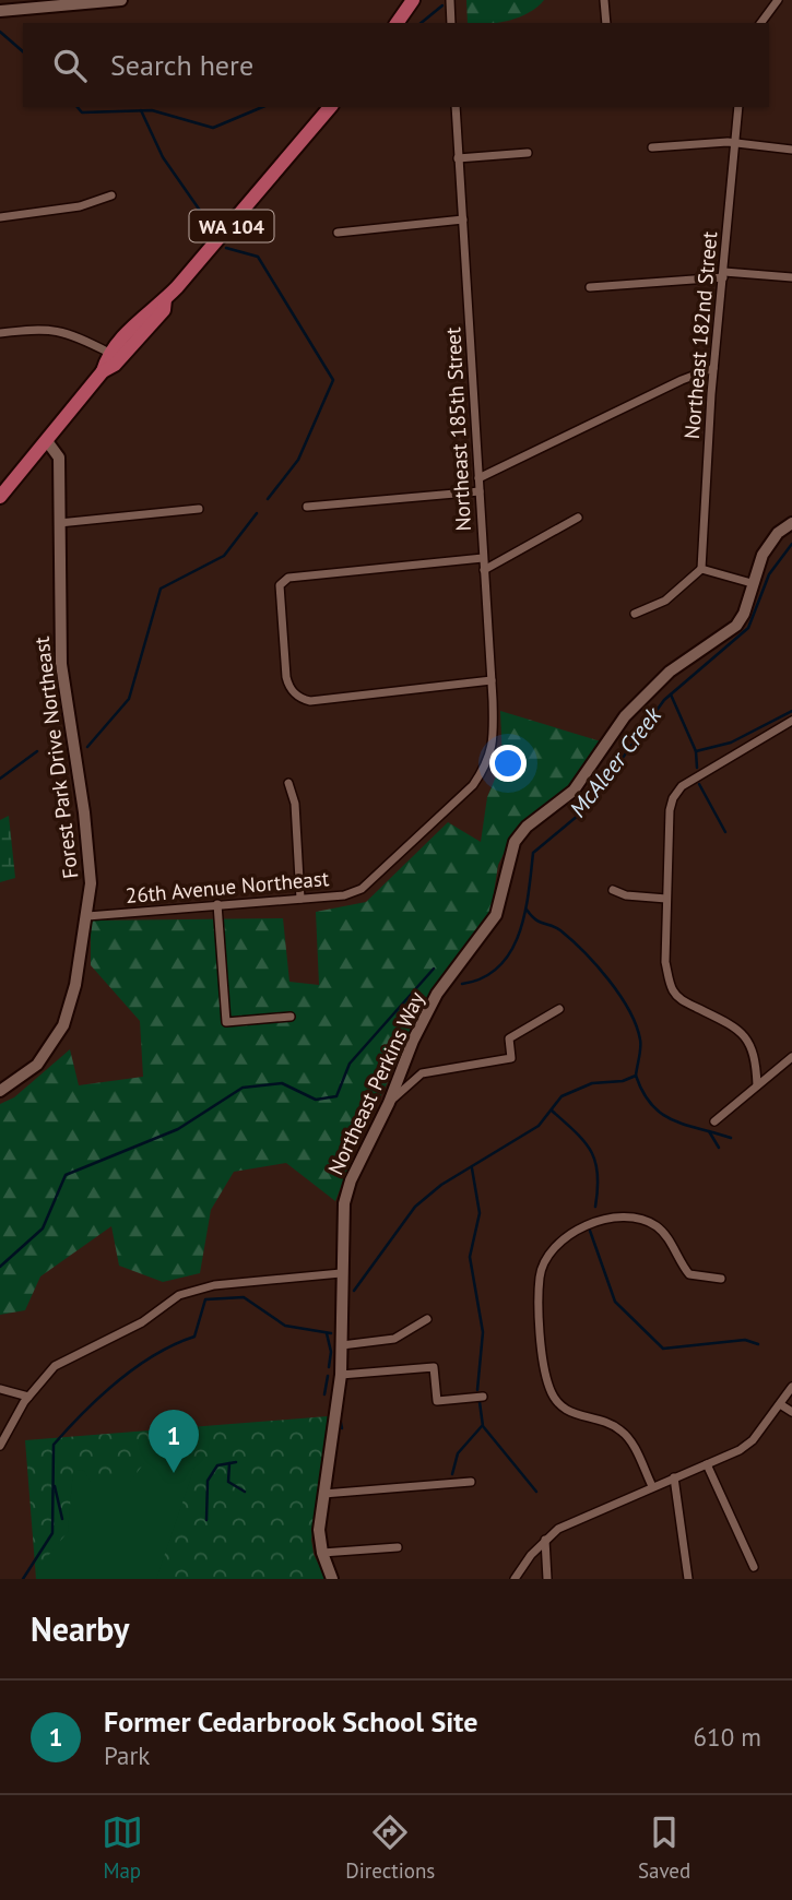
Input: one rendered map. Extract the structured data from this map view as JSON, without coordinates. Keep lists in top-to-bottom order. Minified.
{"streets":{"main road":["WA 104"],"street":["Northeast 182nd Street","Northeast 185th Street","Forest Park Drive Northeast","26th Avenue Northeast","Northeast Perkins Way"]},"crossings":[["WA 104","Forest Park Drive Northeast"],["Northeast 185th Street","26th Avenue Northeast"],["Forest Park Drive Northeast","26th Avenue Northeast"]],"water":["McAleer Creek"],"page":{"search":"Search here","pins":"1","heading":"Nearby","list":[{"mark":"1","name":"Former Cedarbrook School Site","note":"Park","value":"610 m"}],"nav":["Map","Directions","Saved"]}}
